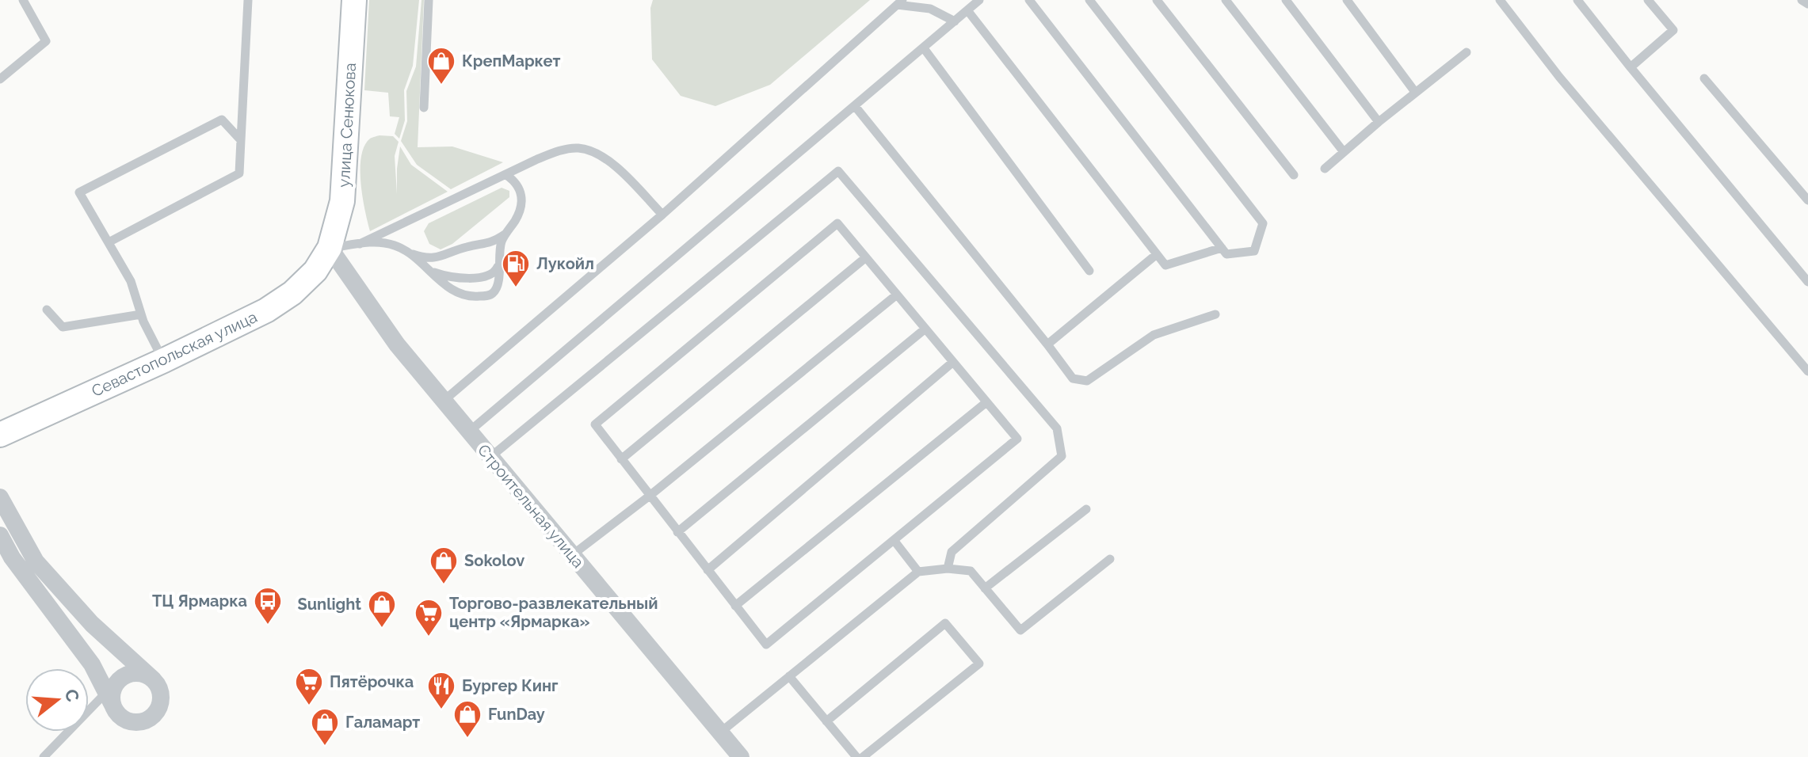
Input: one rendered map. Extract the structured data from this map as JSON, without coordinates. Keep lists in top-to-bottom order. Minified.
{"streets":{"main road":["улица Сенюкова","Севастопольская улица"],"street":["Строительная улица"]},"crossings":[["улица Сенюкова","Севастопольская улица"],["улица Сенюкова","Строительная улица"],["Севастопольская улица","Строительная улица"]],"places":{"shop":["КрепМаркет","Sokolov","Sunlight","FunDay","Галамарт"],"fuel station":["Лукойл"],"bus stop":["ТЦ Ярмарка"],"supermarket":["Торгово-развлекательный центр «Ярмарка»","Пятёрочка"],"restaurant":["Бургер Кинг"]},"north":"right"}
